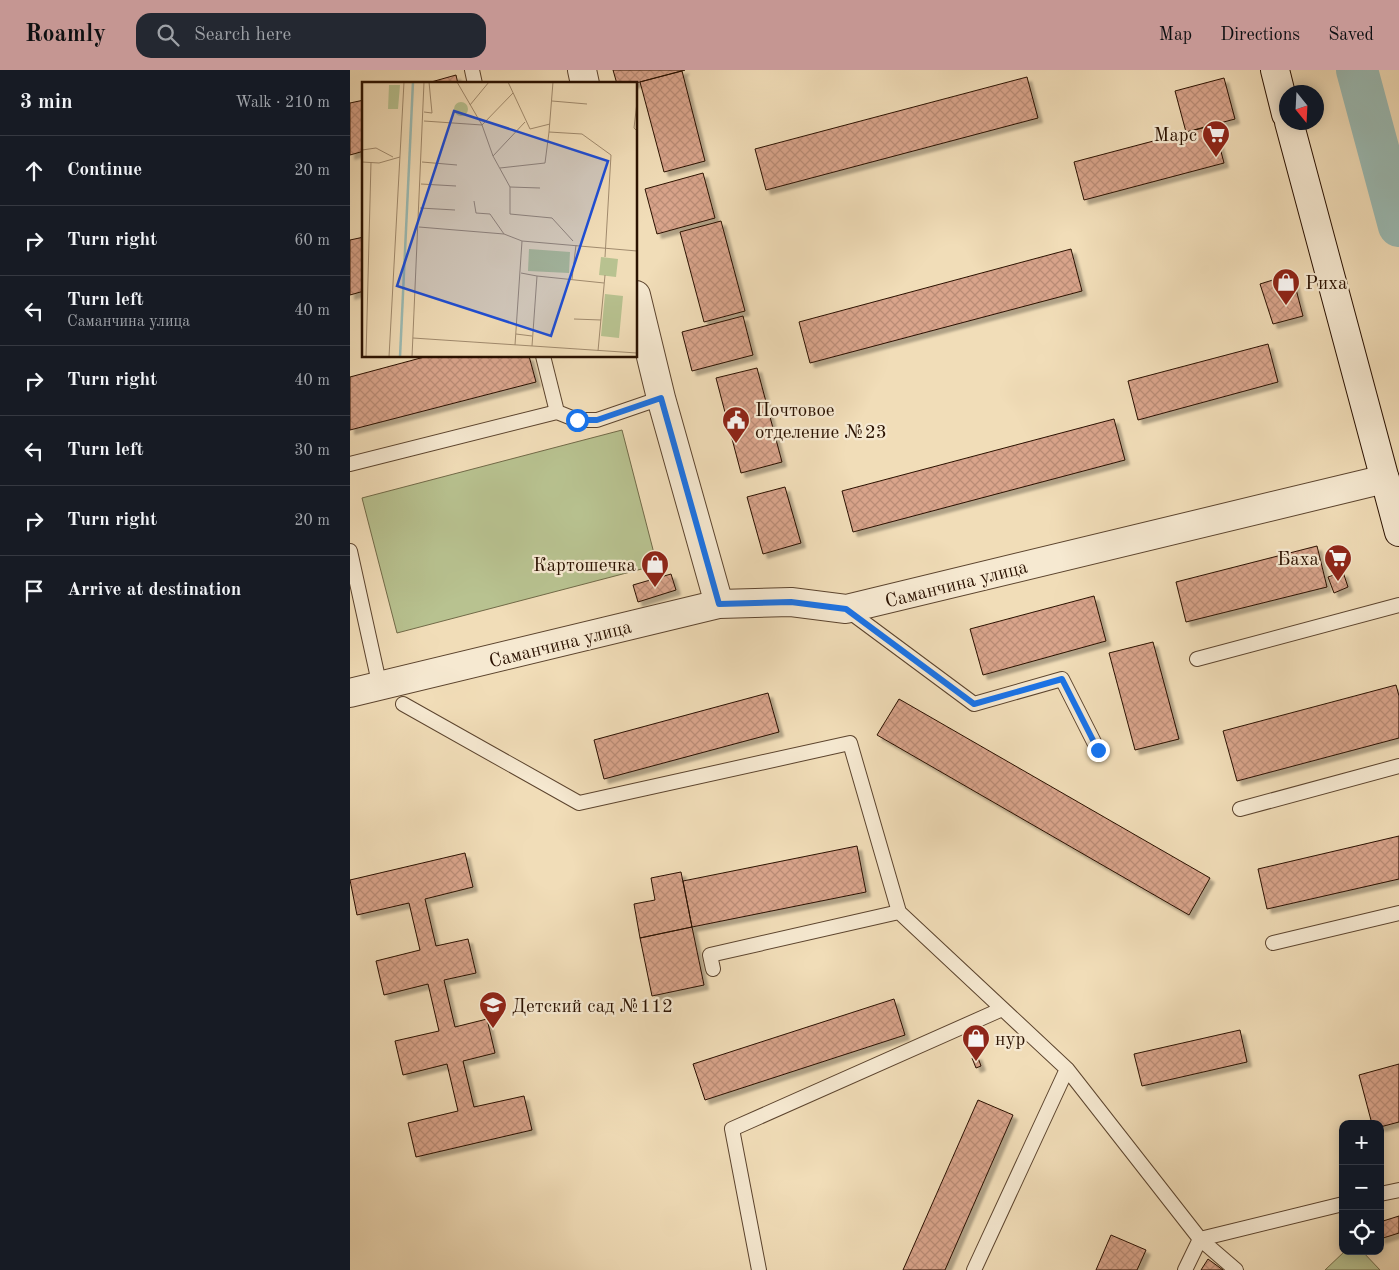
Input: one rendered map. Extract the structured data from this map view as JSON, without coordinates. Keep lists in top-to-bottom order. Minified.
{"streets":{"street":["Саманчина улица"]},"places":{"supermarket":["Марс","Баха"],"shop":["Риха","Картошечка","нур"],"public building":["Почтовое отделение №23"],"school or university":["Детский сад №112"]},"north":"bottom","page":{"header":"Roamly","search":"Search here","nav":["Map","Directions","Saved"],"heading":["3 min","Walk · 210 m"],"list":[["Continue","20 m"],["Turn right","60 m"],["Turn left","Саманчина улица","40 m"],["Turn right","40 m"],["Turn left","30 m"],["Turn right","20 m"],"Arrive at destination"],"map_buttons":["+","−"]}}
